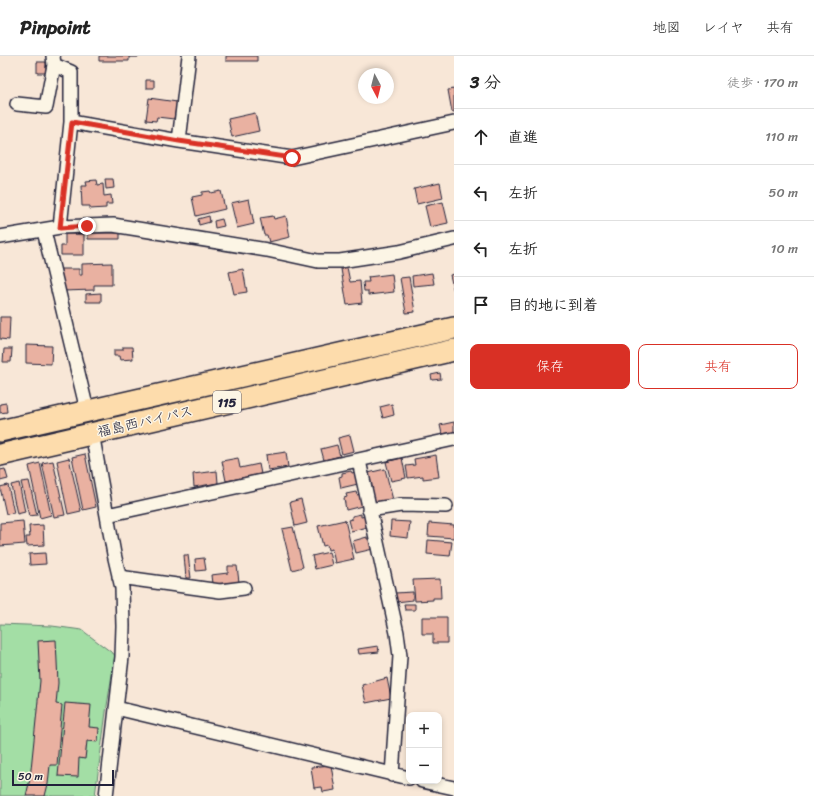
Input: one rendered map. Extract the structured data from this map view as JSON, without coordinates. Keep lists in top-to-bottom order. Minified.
{"streets":{"highway":["115","福島西バイパス"]},"scale_bar":"50 m","north":"bottom","page":{"header":"Pinpoint","nav":["地図","レイヤ","共有"],"heading":["3 分","徒歩 · 170 m"],"list":[["直進","110 m"],["左折","50 m"],["左折","10 m"],"目的地に到着"],"buttons":["保存","共有"],"map_buttons":["+","−"],"scale":"50 m"}}
